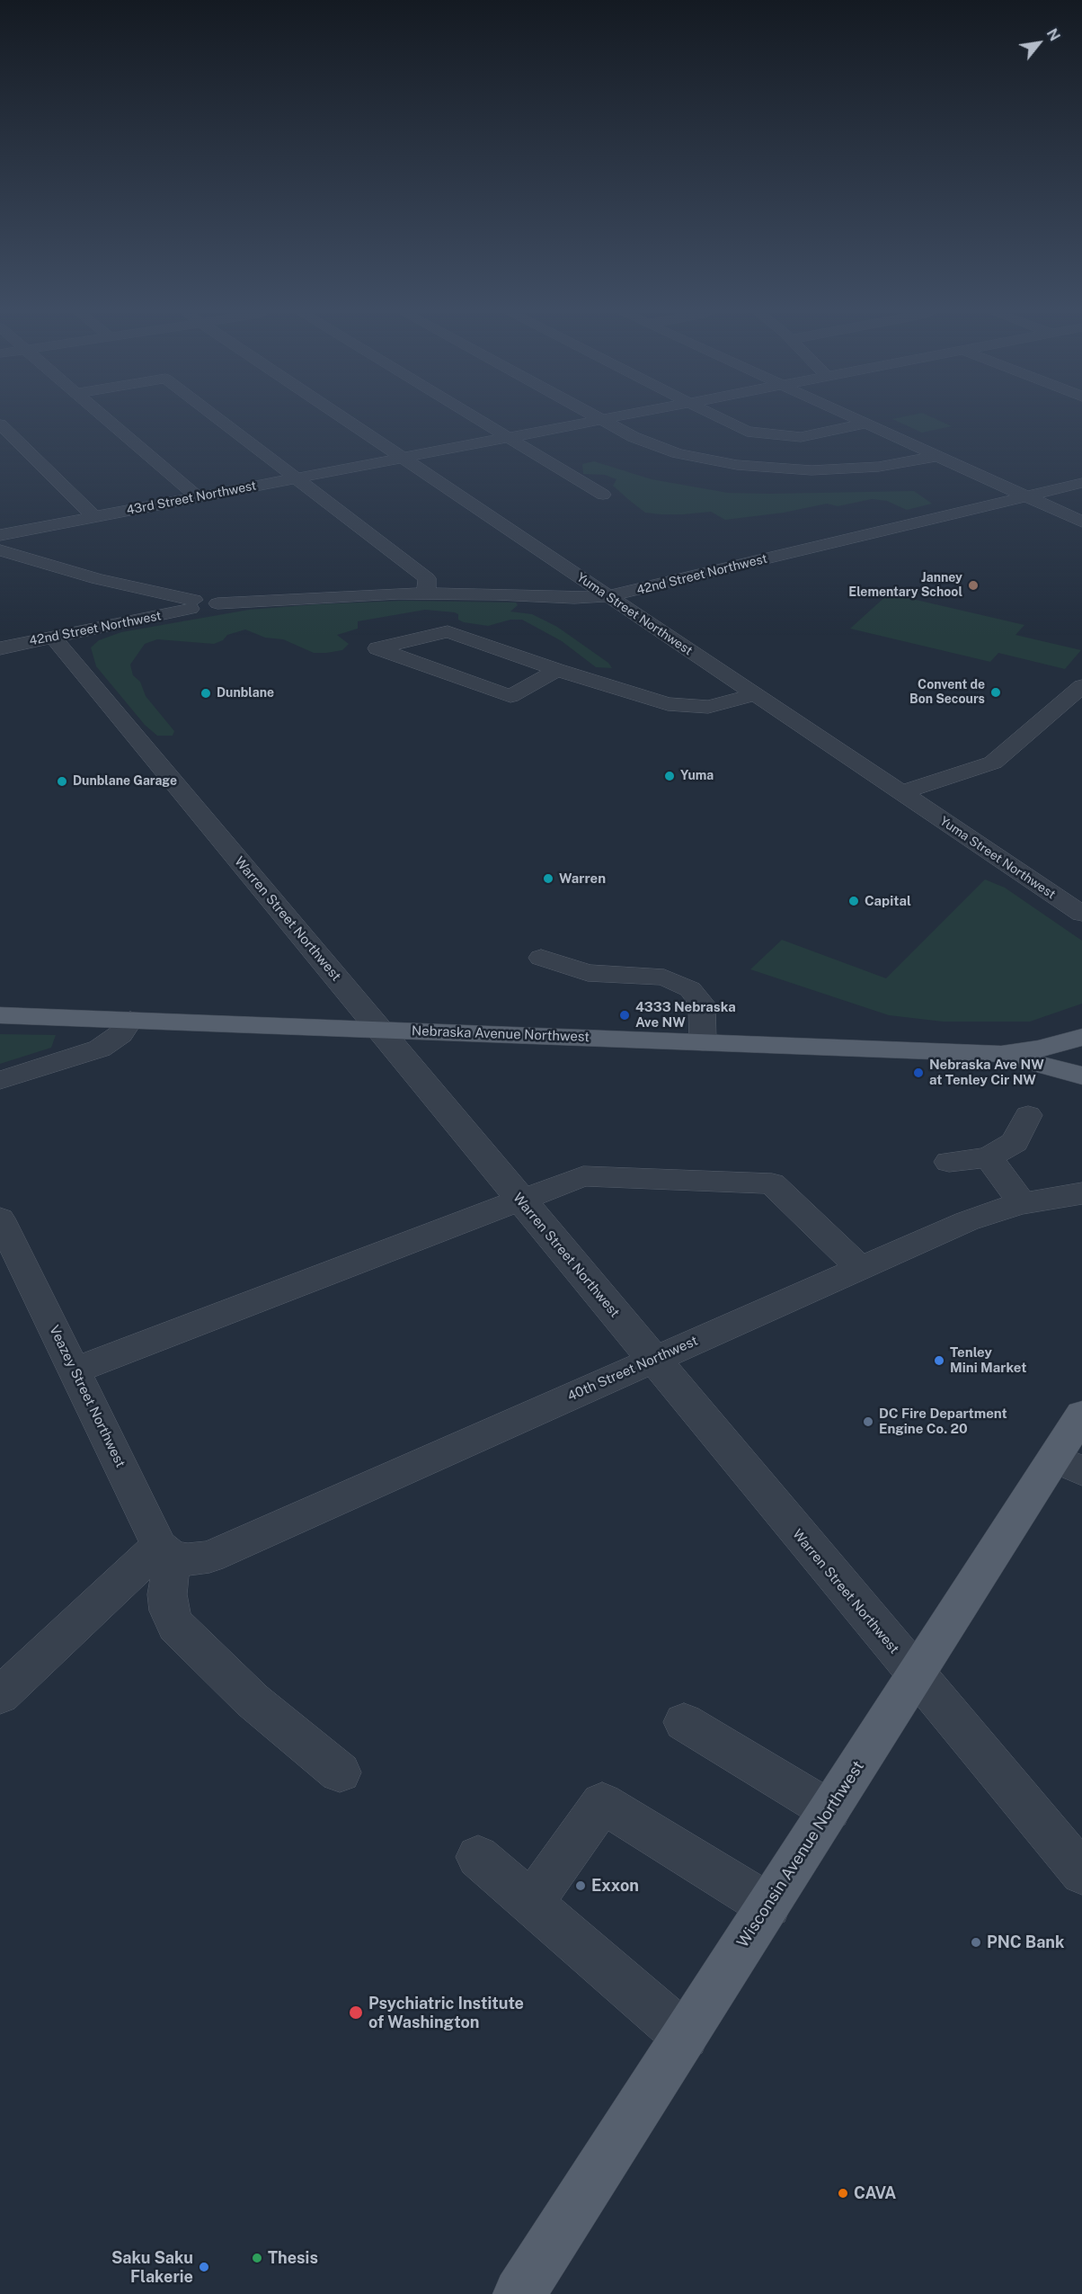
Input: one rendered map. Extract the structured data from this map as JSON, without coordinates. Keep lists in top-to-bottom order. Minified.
{"streets":{"main road":["Nebraska Avenue Northwest","Wisconsin Avenue Northwest"],"street":["43rd Street Northwest","42nd Street Northwest","Yuma Street Northwest","Warren Street Northwest","40th Street Northwest","Veazey Street Northwest"]},"crossings":[["43rd Street Northwest","Yuma Street Northwest"],["42nd Street Northwest","Yuma Street Northwest"],["42nd Street Northwest","Warren Street Northwest"],["Warren Street Northwest","Nebraska Avenue Northwest"],["Warren Street Northwest","40th Street Northwest"],["Warren Street Northwest","Wisconsin Avenue Northwest"],["40th Street Northwest","Veazey Street Northwest"]],"places":["Janney Elementary School","Convent de Bon Secours","Dunblane","Yuma","Dunblane Garage","Warren","Capital","4333 Nebraska Ave NW","Nebraska Ave NW at Tenley Cir NW","Tenley Mini Market","DC Fire Department Engine Co. 20","Exxon","PNC Bank","Psychiatric Institute of Washington","CAVA","Thesis","Saku Saku Flakerie"],"north":"top right"}
